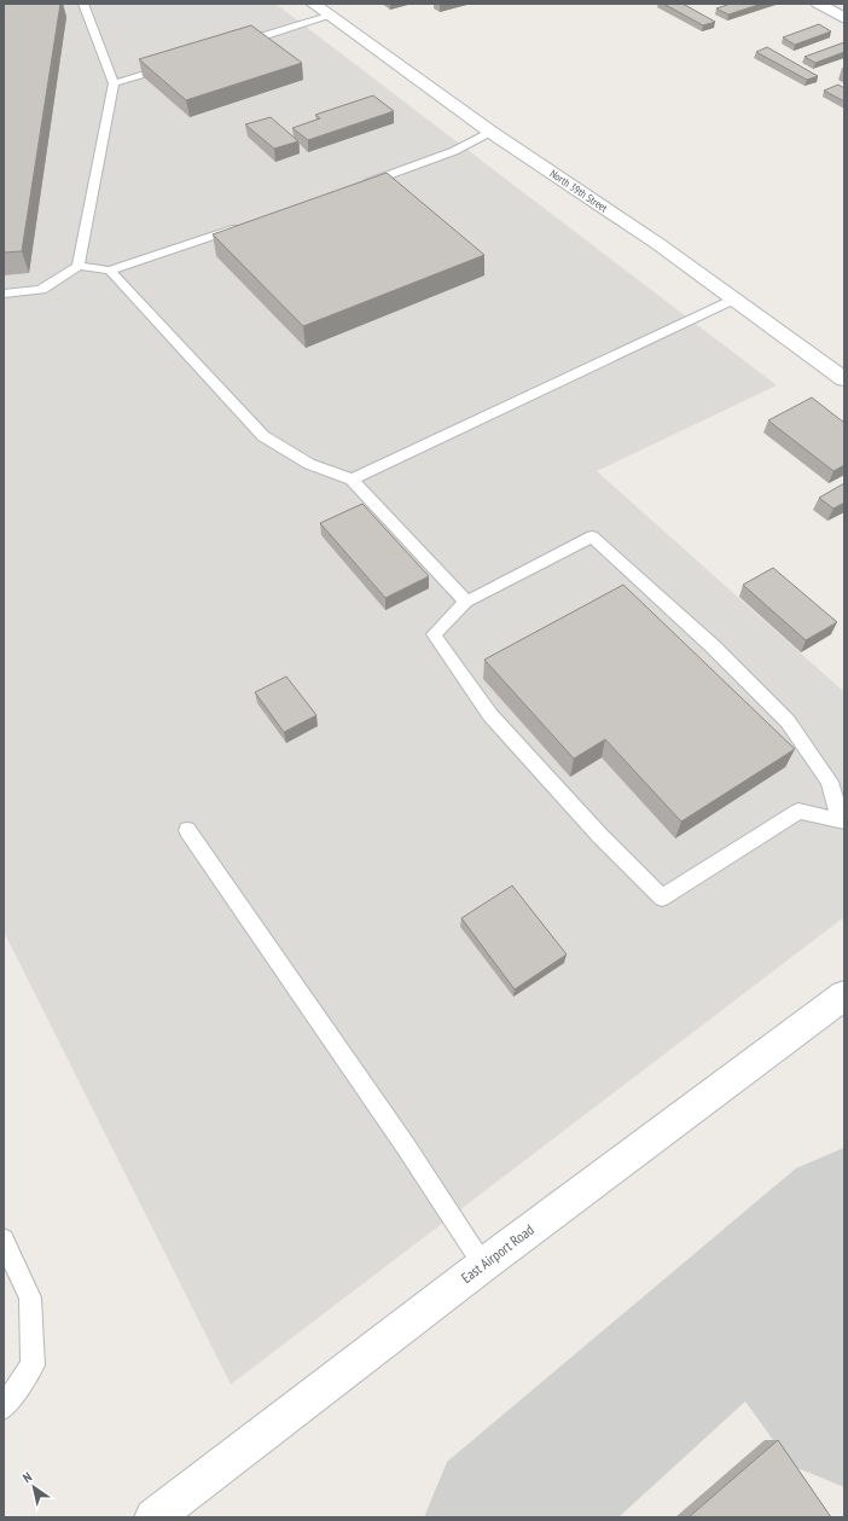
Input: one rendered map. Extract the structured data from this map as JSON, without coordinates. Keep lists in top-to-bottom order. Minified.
{"streets":{"street":["North 39th Street","East Airport Road"]},"north":"top left"}
